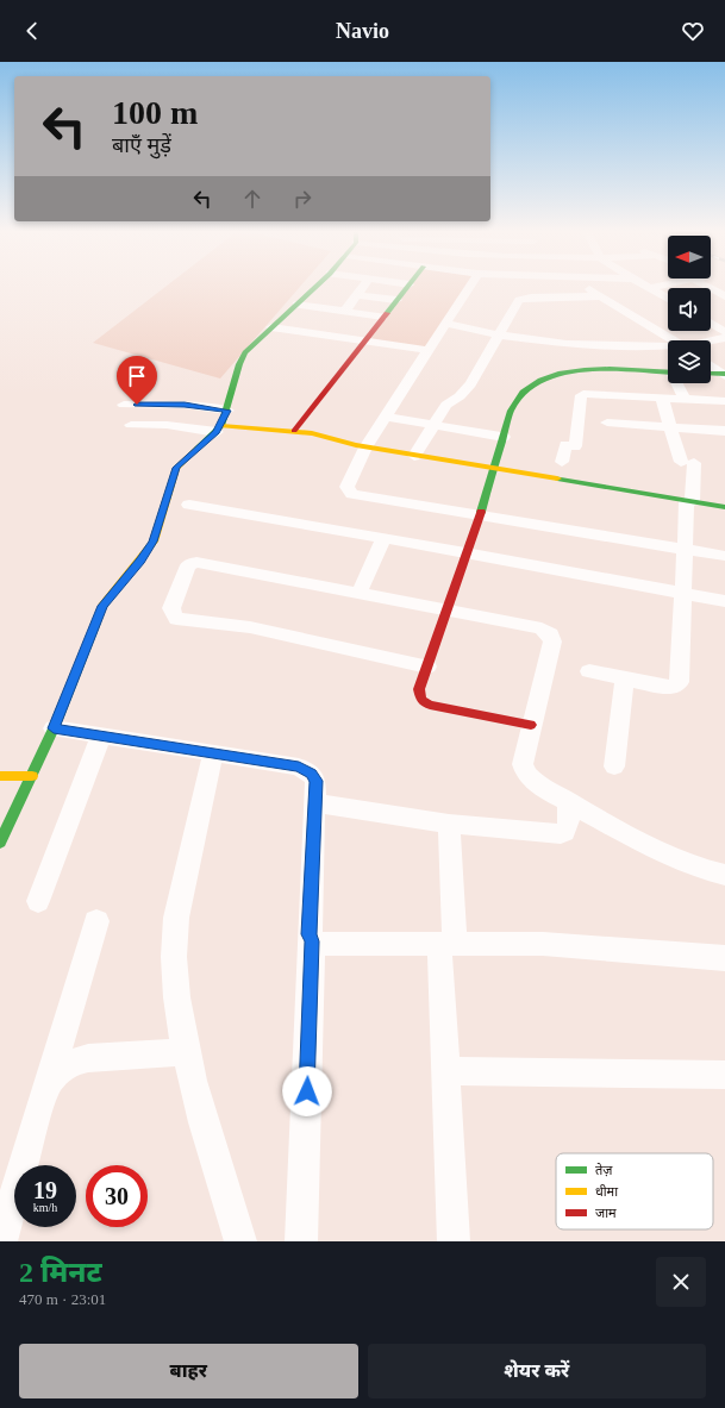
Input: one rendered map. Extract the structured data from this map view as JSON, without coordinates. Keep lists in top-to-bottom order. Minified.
{"legend":["तेज़","धीमा","जाम"],"north":"left","page":{"header":"Navio","turn":["100 m","बाएँ मुड़ें"],"speed":"19 km/h","limit":"30","heading":["2 मिनट","470 m · 23:01"],"buttons":["बाहर","शेयर करें"]}}
